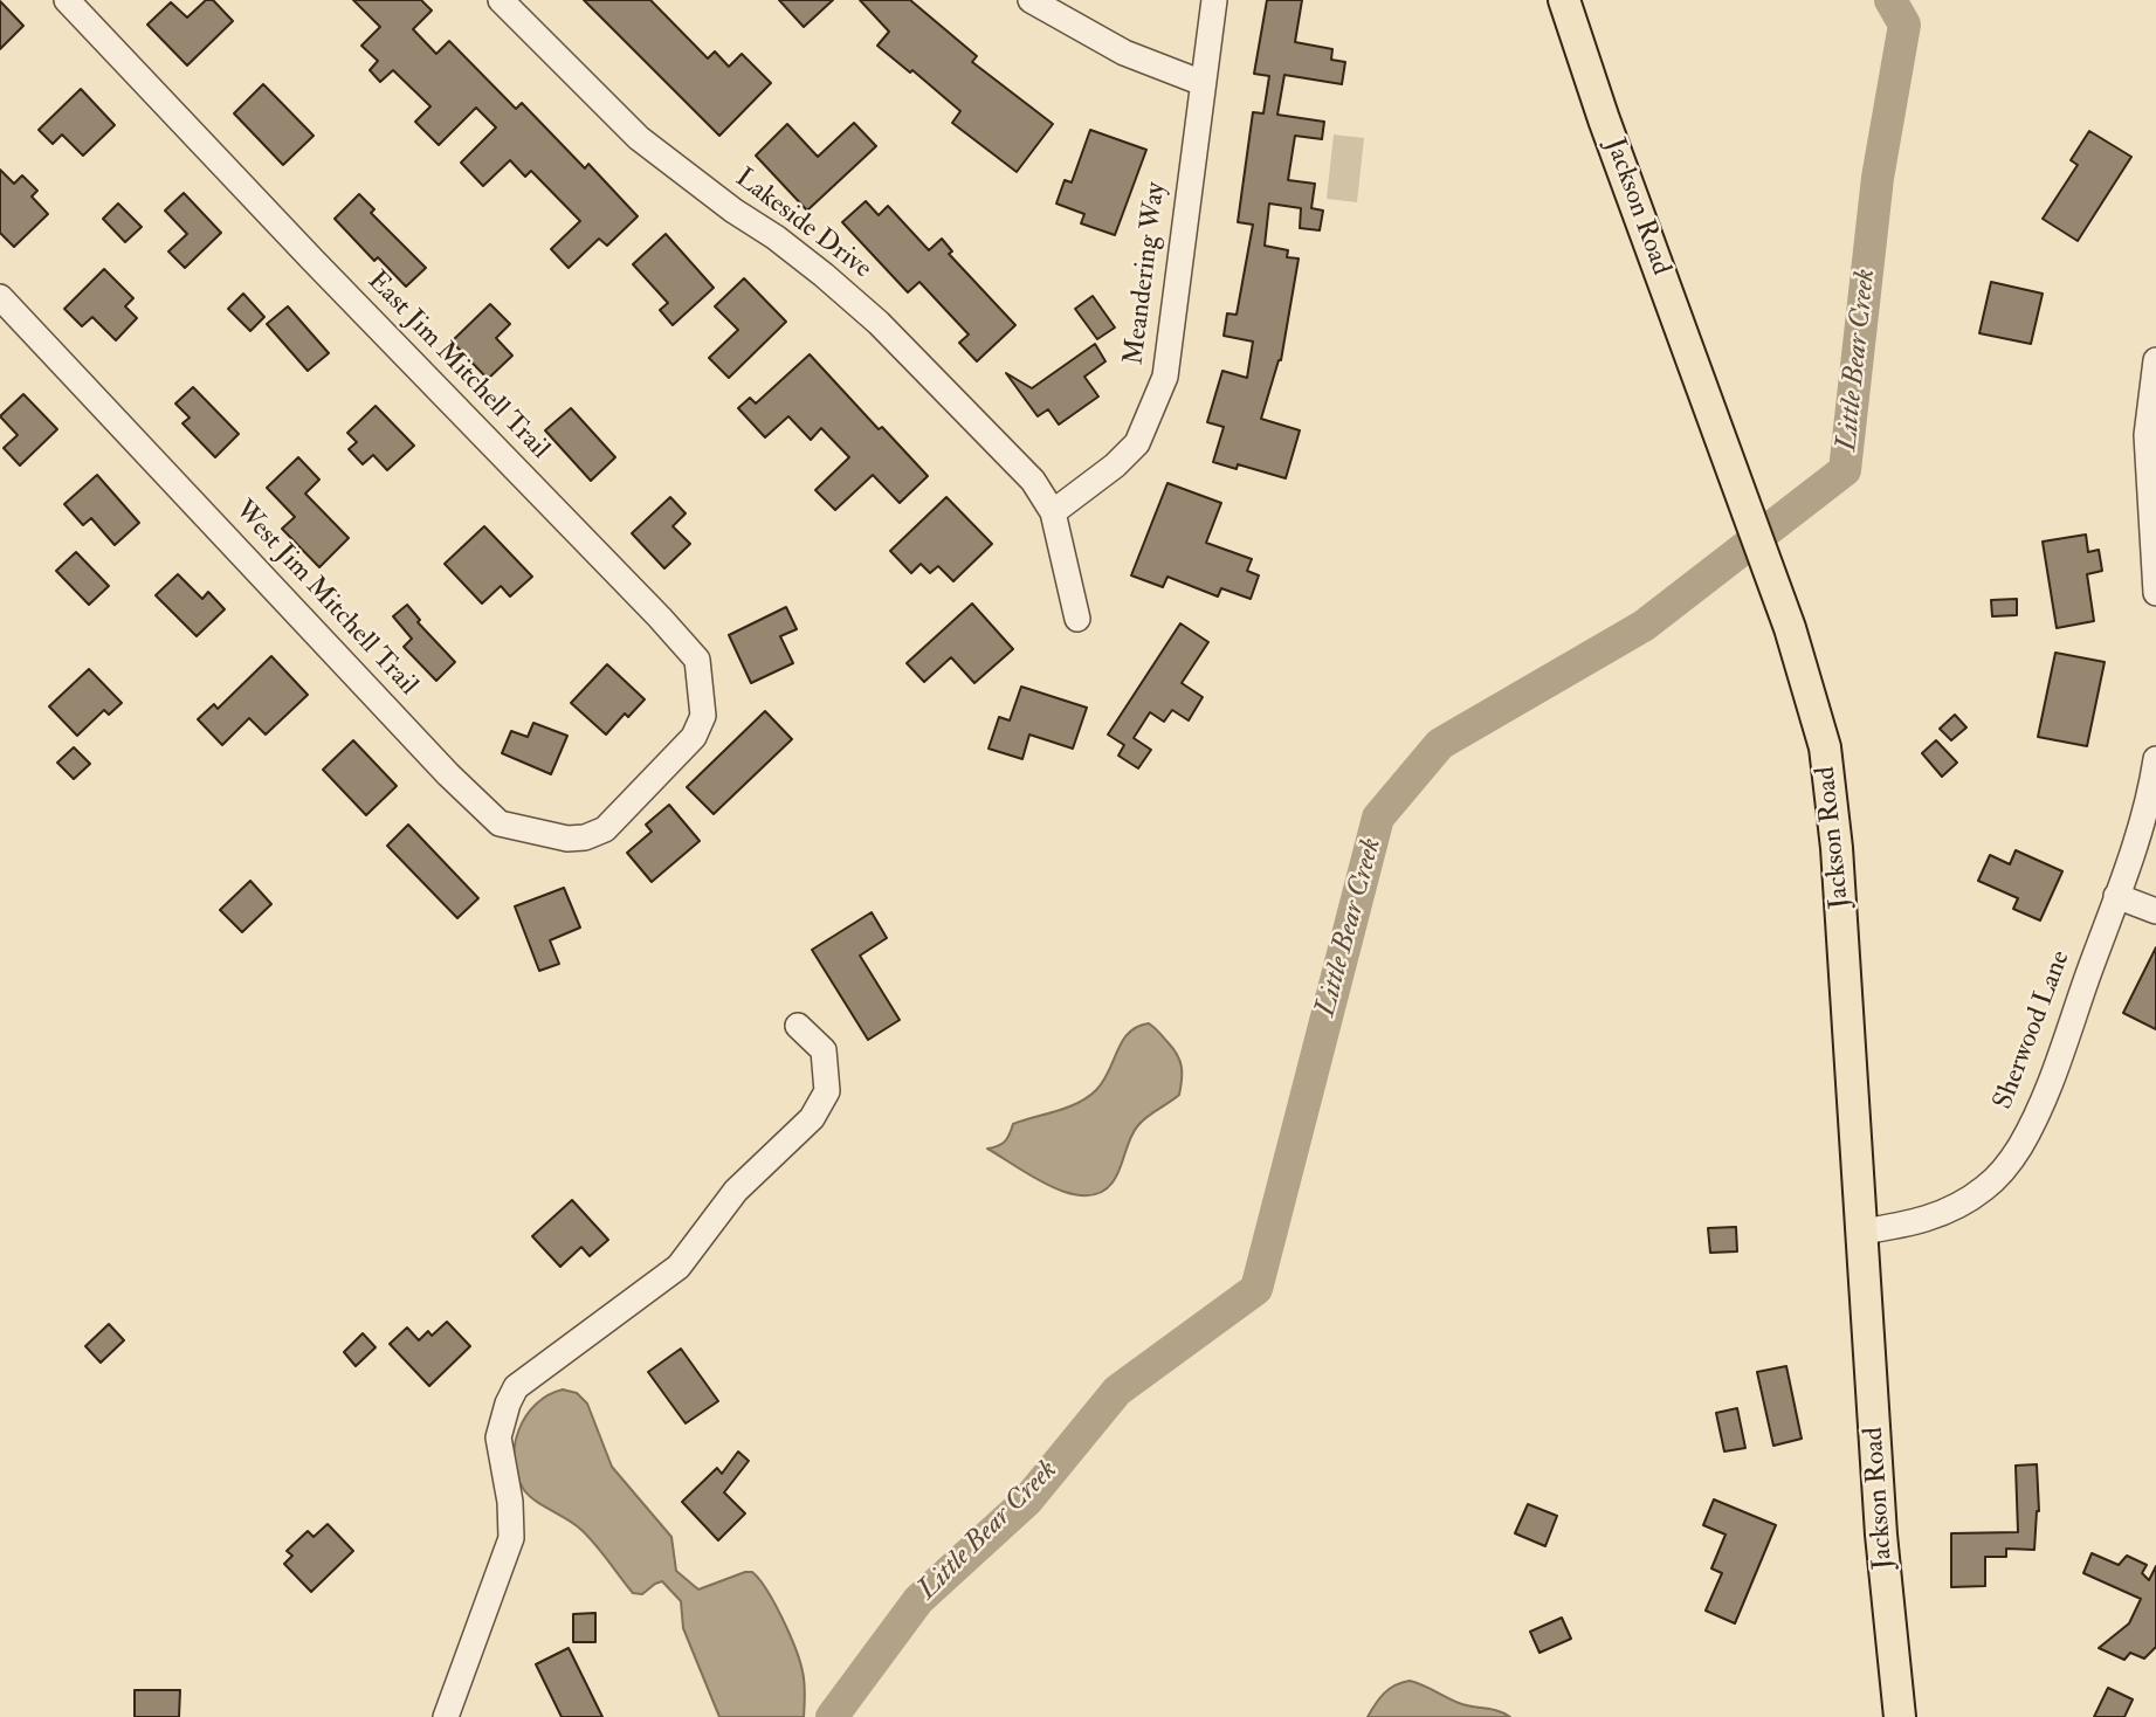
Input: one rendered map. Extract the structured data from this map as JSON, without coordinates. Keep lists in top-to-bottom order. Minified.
{"streets":{"main road":["Jackson Road"],"street":["Lakeside Drive","Meandering Way","East Jim Mitchell Trail","West Jim Mitchell Trail","Sherwood Lane"]},"crossings":[["Jackson Road","Sherwood Lane"],["Lakeside Drive","Meandering Way"],["East Jim Mitchell Trail","West Jim Mitchell Trail"]],"water":["Little Bear Creek"]}
